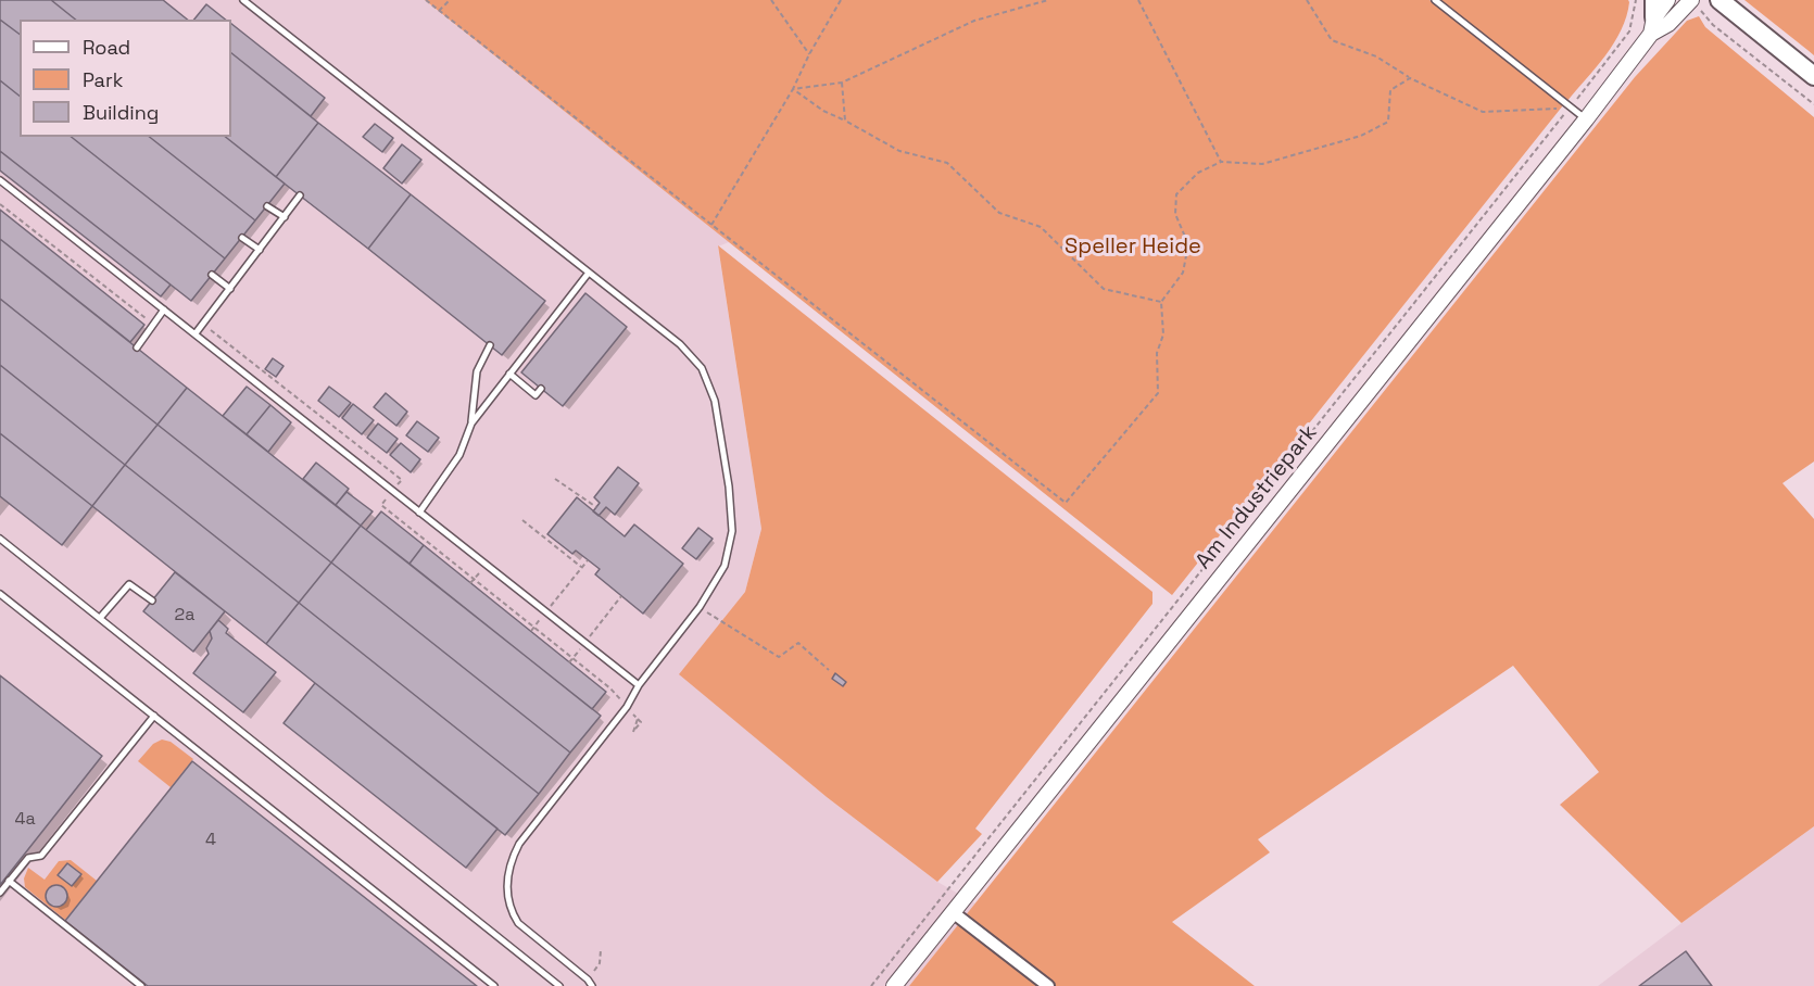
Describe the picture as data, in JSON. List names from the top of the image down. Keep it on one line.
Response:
{"streets":{"street":["Am Industriepark"]},"parks":["Speller Heide"],"house_numbers":["2a","4a","4"],"legend":["Road","Park","Building"]}
